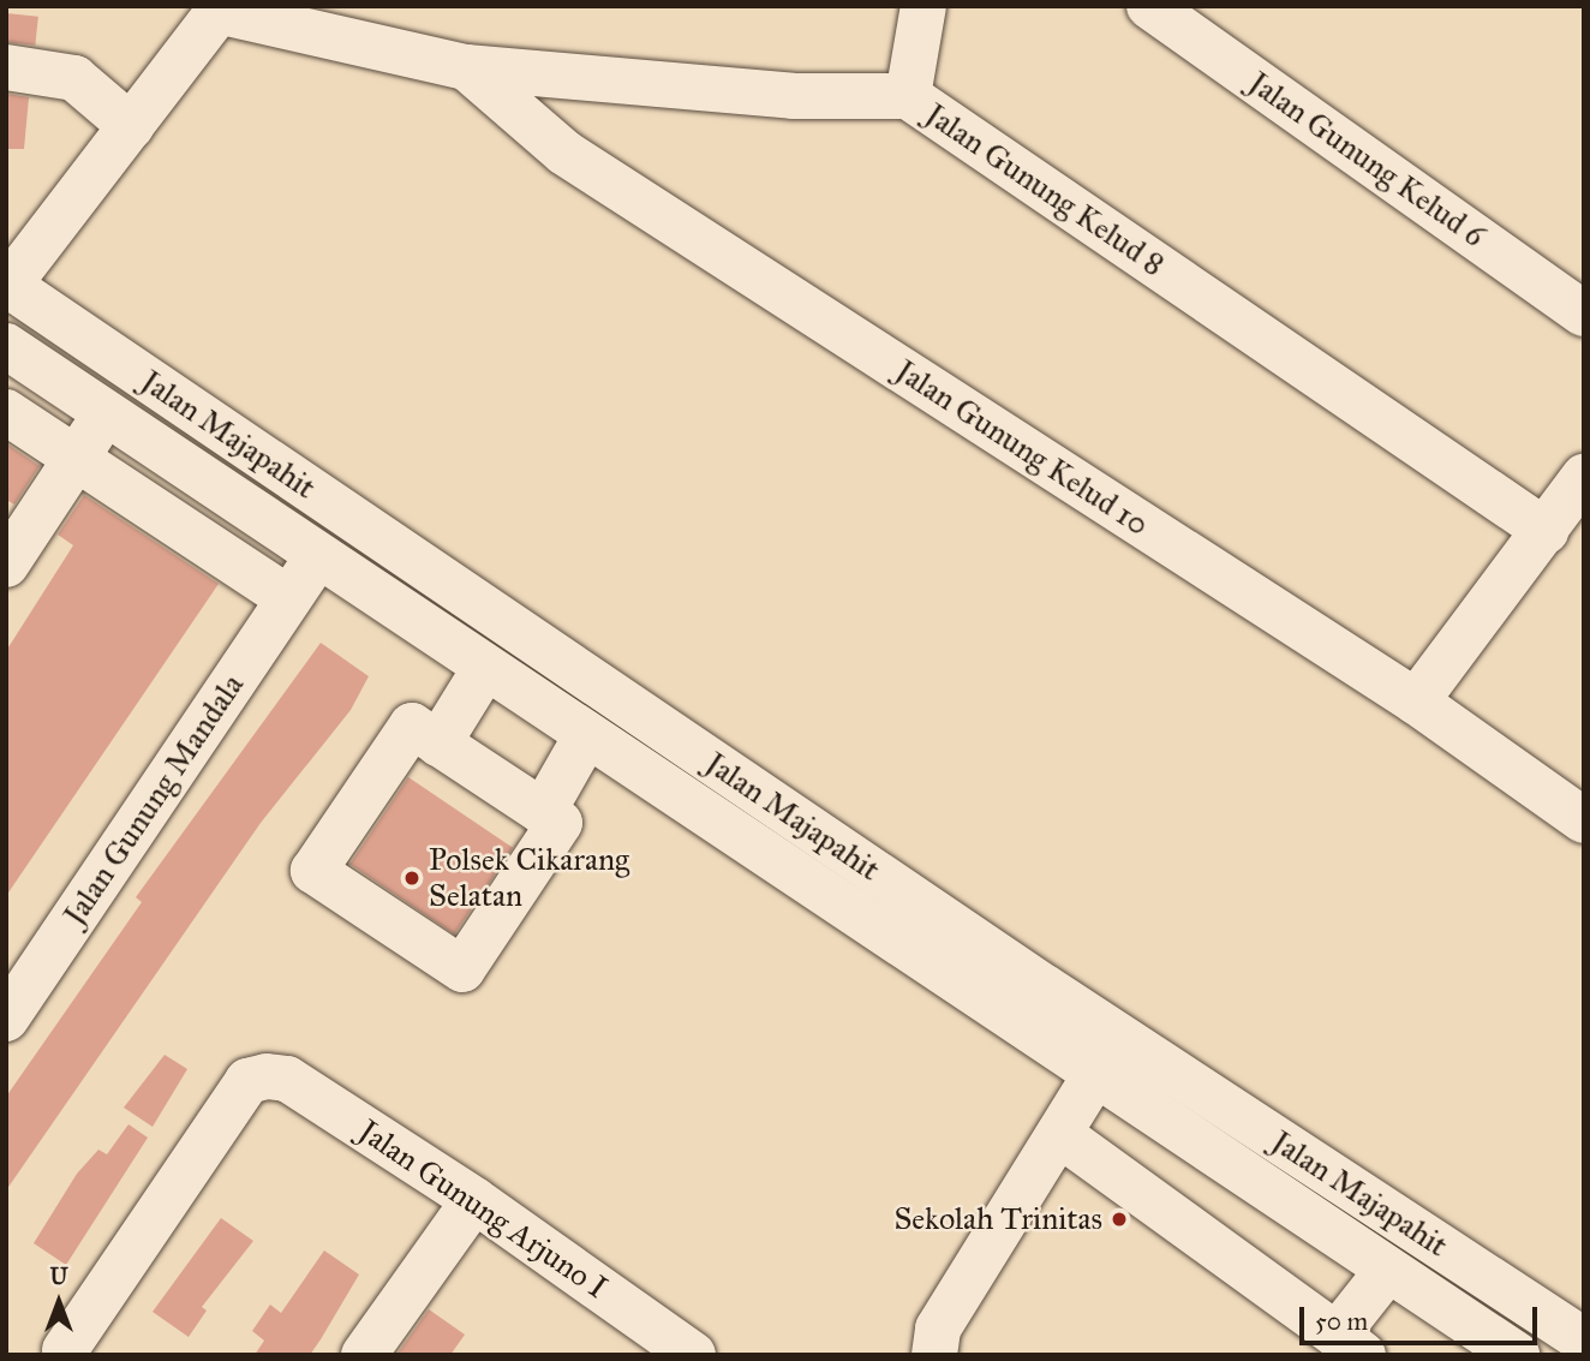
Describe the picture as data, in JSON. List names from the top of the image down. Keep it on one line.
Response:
{"streets":{"street":["Jalan Gunung Kelud 6","Jalan Gunung Kelud 8","Jalan Majapahit","Jalan Gunung Kelud 10","Jalan Gunung Mandala","Jalan Gunung Arjuno I"]},"crossings":[["Jalan Gunung Kelud 8","Jalan Gunung Kelud 10"],["Jalan Majapahit","Jalan Gunung Mandala"]],"places":["Polsek Cikarang Selatan","Sekolah Trinitas"],"scale_bar":"50 m","north":"top"}
